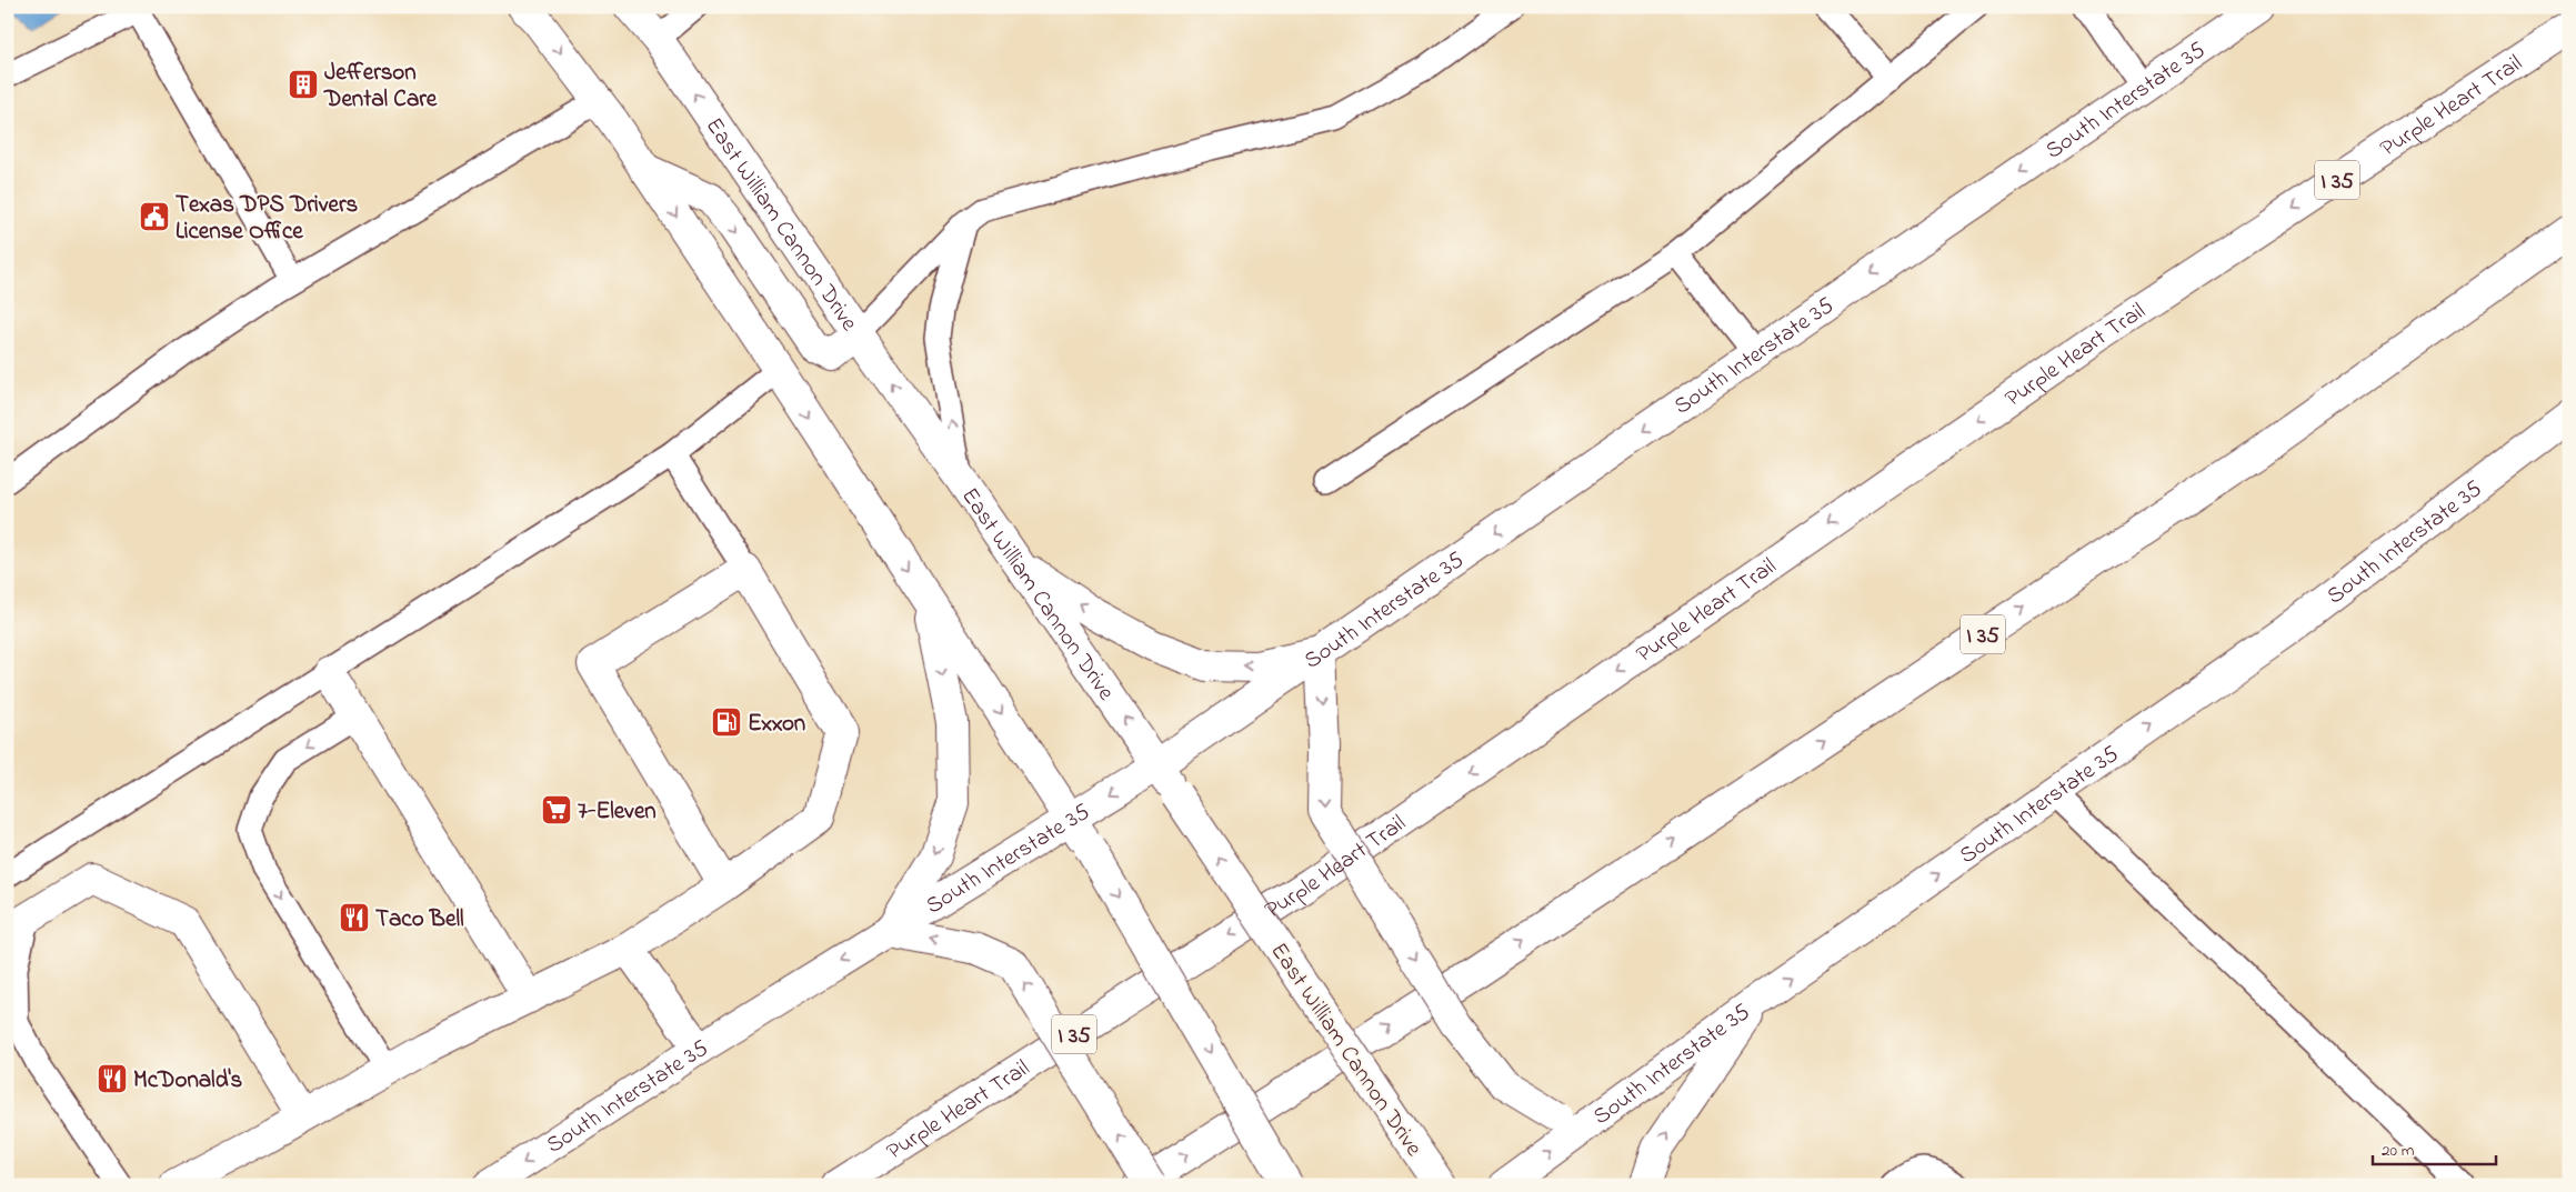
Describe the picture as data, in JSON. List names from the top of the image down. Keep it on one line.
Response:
{"streets":{"main road":["South Interstate 35","Purple Heart Trail","I 35","East William Cannon Drive"]},"crossings":[["South Interstate 35","East William Cannon Drive"]],"places":{"building":["Jefferson Dental Care"],"public building":["Texas DPS Drivers License Office"],"fuel station":["Exxon"],"supermarket":["7-Eleven"],"restaurant":["Taco Bell","McDonald's"]},"scale_bar":"20 m"}
